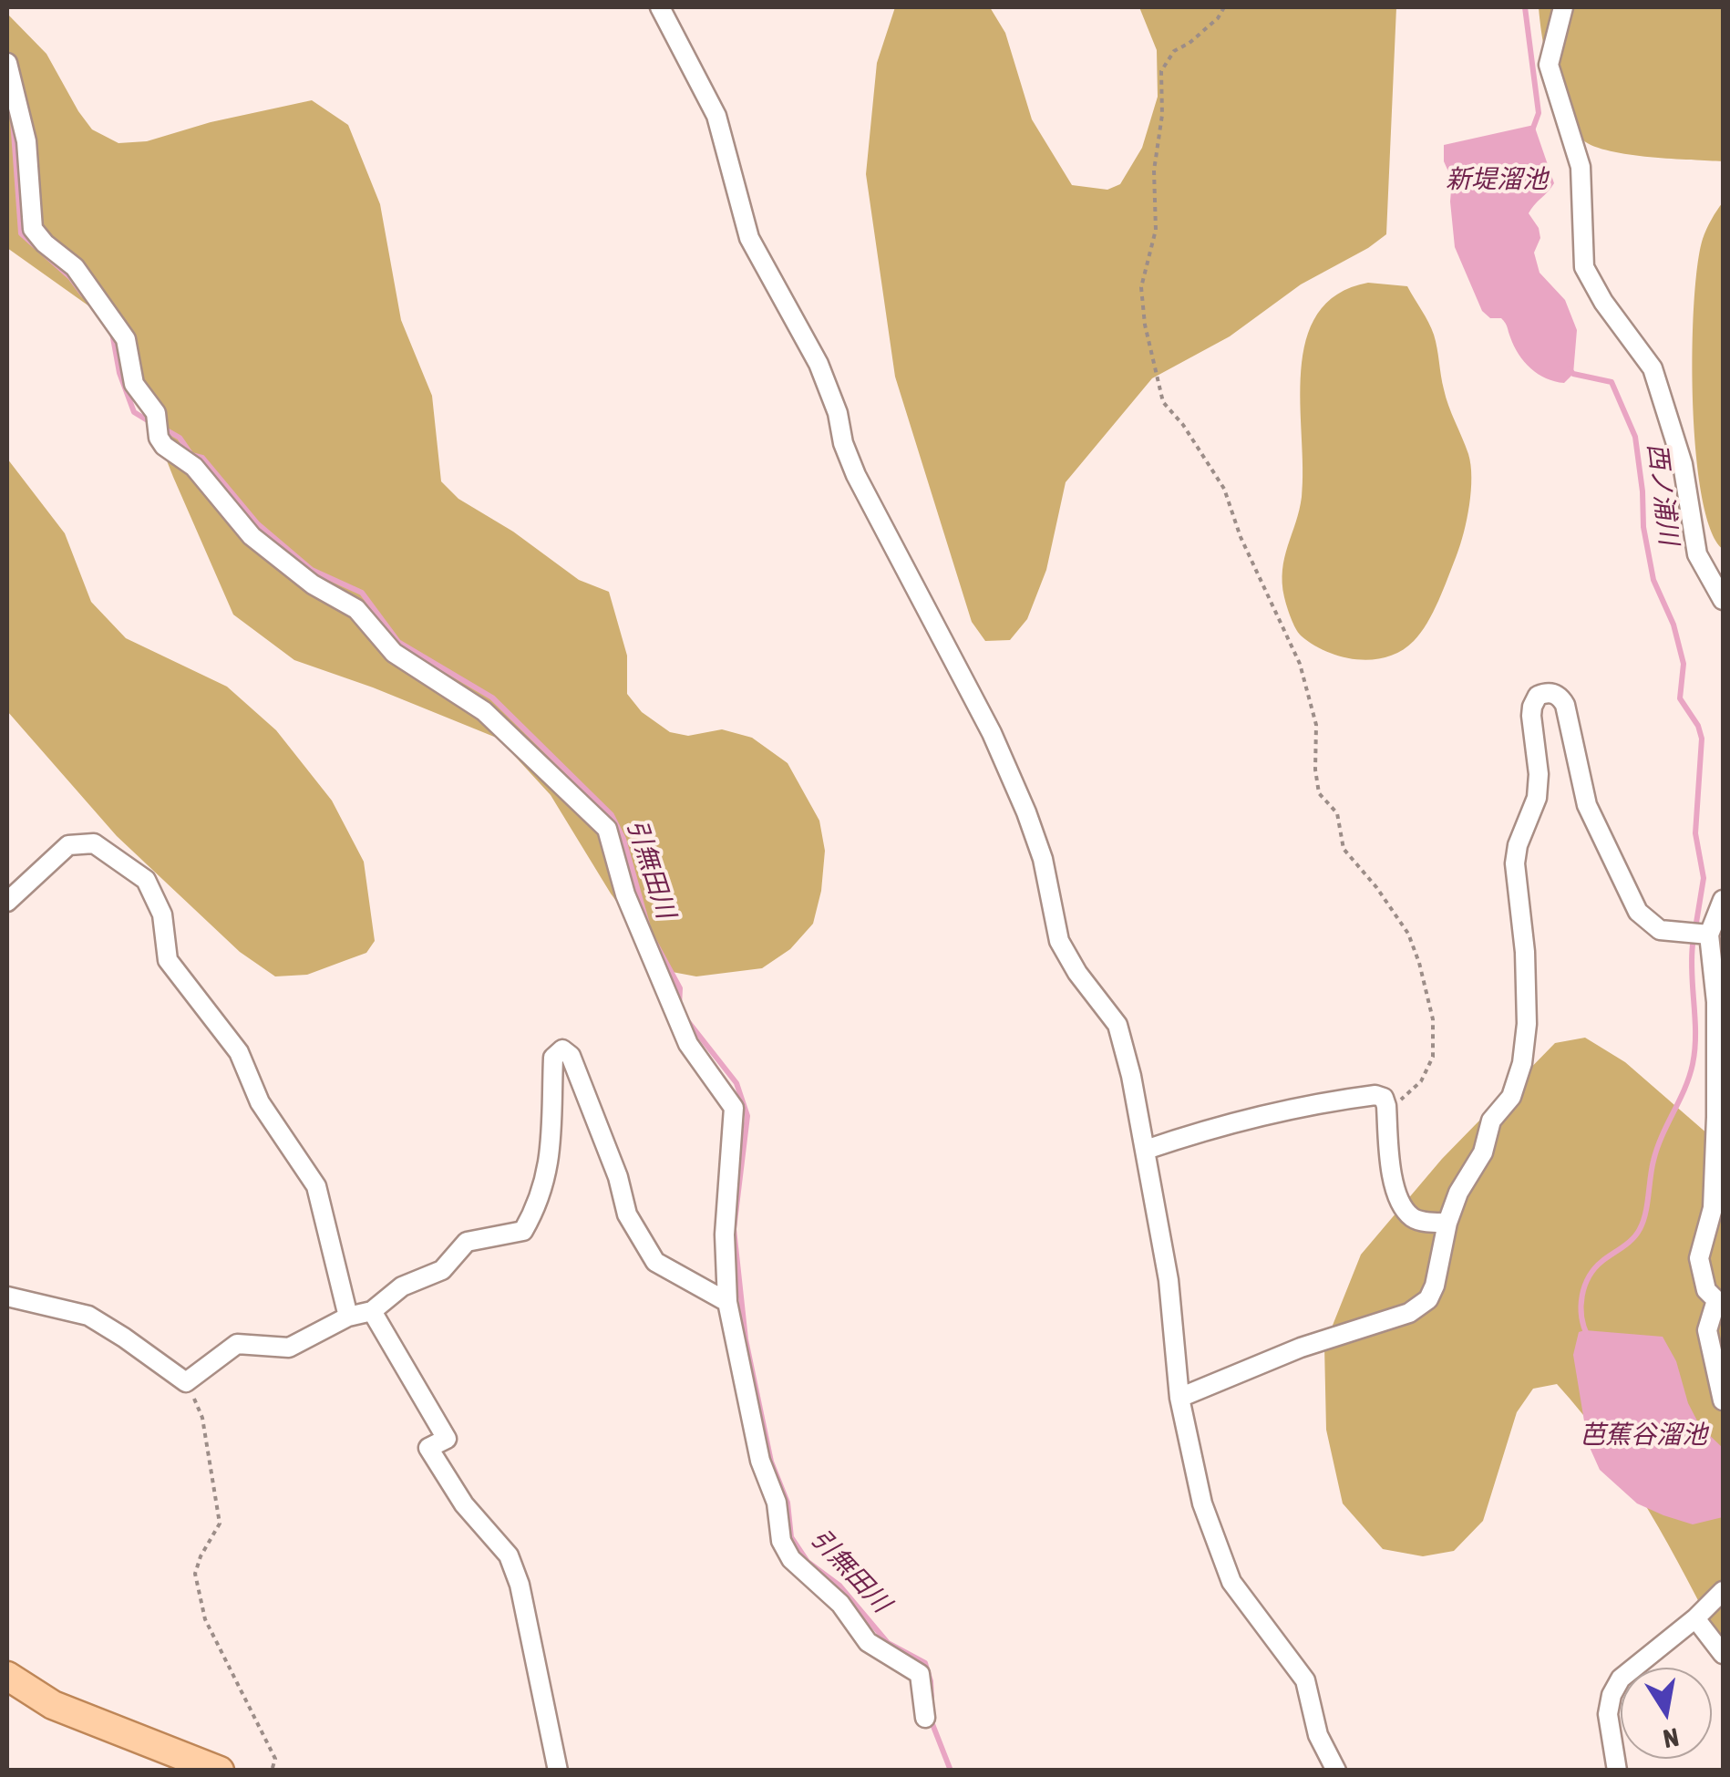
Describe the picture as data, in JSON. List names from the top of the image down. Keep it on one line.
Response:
{"water":["新堤溜池","西ノ浦川","引無田川","芭蕉谷溜池"],"north":"bottom"}
